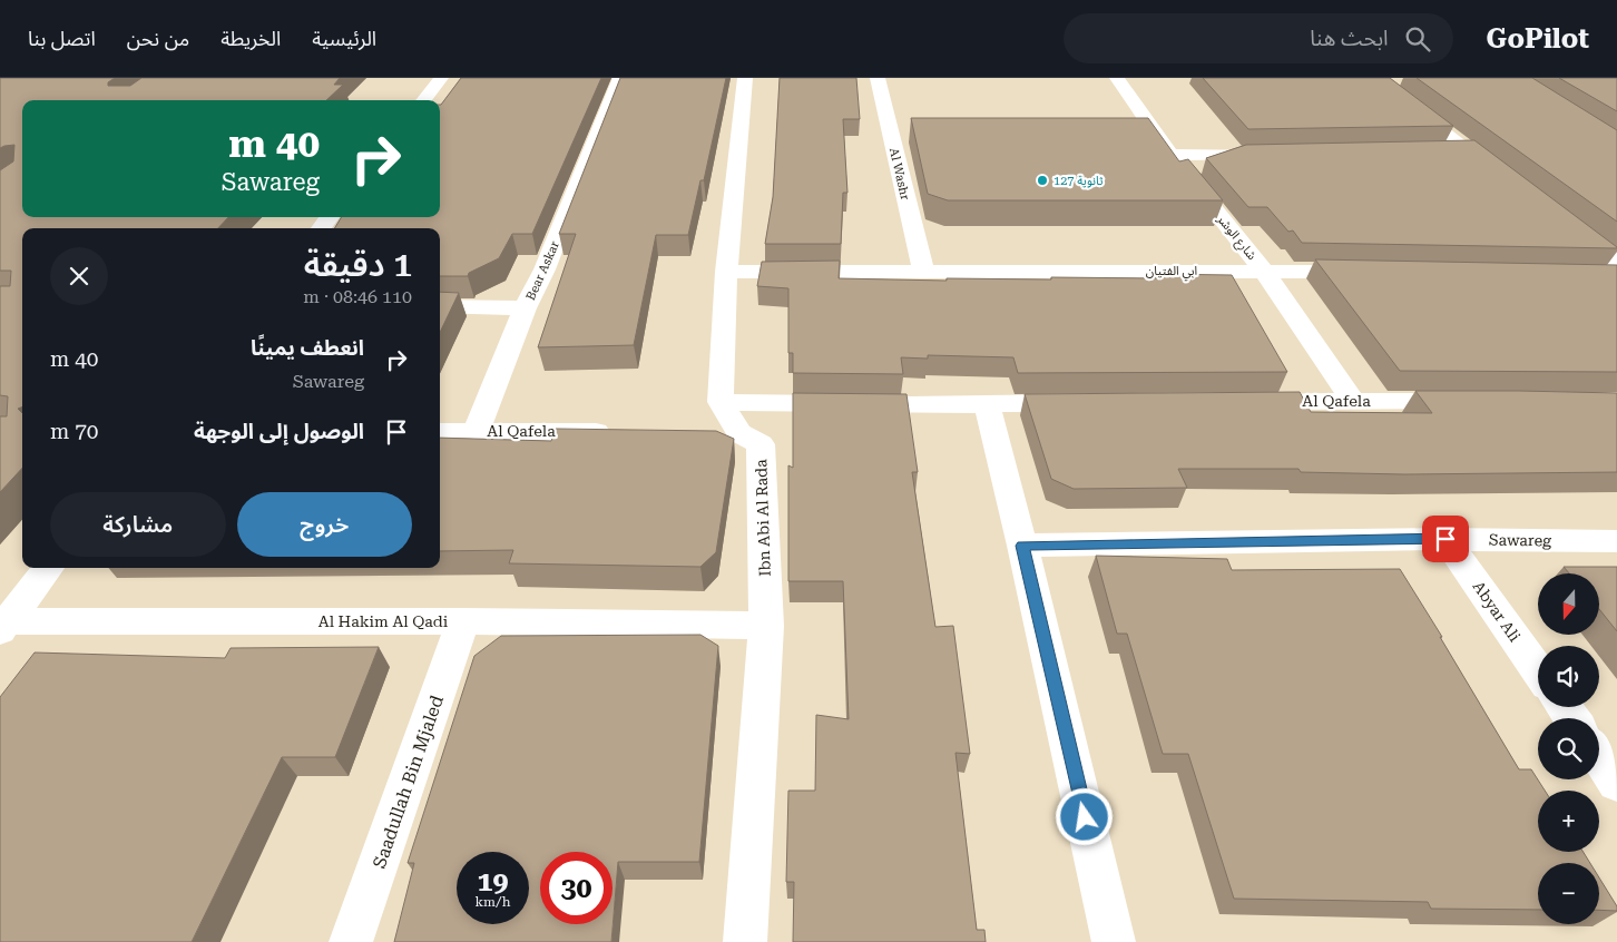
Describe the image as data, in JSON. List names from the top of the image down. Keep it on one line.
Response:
{"streets":{"street":["Al Washr","شارع الوشر","Bear Askar","ابي الفتيان","Al Qafela","Ibn Abi Al Rada","Sawareg","Abyar Ali","Al Hakim Al Qadi","Saadullah Bin Mjaled"]},"crossings":[["Al Washr","ابي الفتيان"],["شارع الوشر","ابي الفتيان"],["شارع الوشر","Al Qafela"],["Bear Askar","Al Qafela"],["Ibn Abi Al Rada","Al Hakim Al Qadi"],["Sawareg","Abyar Ali"],["Al Hakim Al Qadi","Saadullah Bin Mjaled"]],"places":["ثانوية 127"],"north":"bottom","page":{"header":"GoPilot","search":"ابحث هنا","nav":["الرئيسية","الخريطة","من نحن","اتصل بنا"],"turn":["40 m","Sawareg"],"heading":["1 دقيقة","110 m · 08:46"],"list":[{"name":"انعطف يمينًا","note":"Sawareg","value":"40 m"},{"name":"الوصول إلى الوجهة","value":"70 m"}],"buttons":["خروج","مشاركة"],"map_buttons":["+","−"],"speed":"19 km/h","limit":"30"}}
